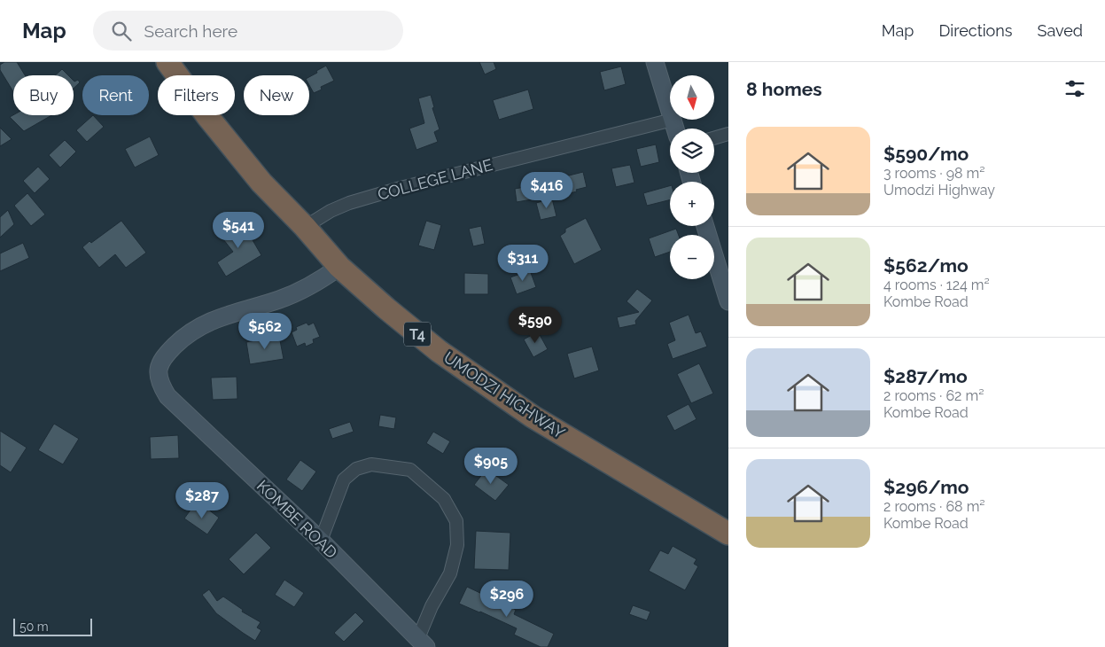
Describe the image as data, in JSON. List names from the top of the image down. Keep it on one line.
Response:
{"streets":{"highway":["T4","UMODZI HIGHWAY"],"street":["COLLEGE LANE","KOMBE ROAD"]},"crossings":[["COLLEGE LANE","UMODZI HIGHWAY"],["UMODZI HIGHWAY","KOMBE ROAD"]],"scale_bar":"50 m","north":"bottom","page":{"header":"Map","search":"Search here","nav":["Map","Directions","Saved"],"heading":"8 homes","map_buttons":["+","−"],"chip":["Buy","Rent","Filters","New"],"list":[{"name":"$590/mo","note":"3 rooms · 98 m² · Umodzi Highway"},{"name":"$562/mo","note":"4 rooms · 124 m² · Kombe Road"},{"name":"$287/mo","note":"2 rooms · 62 m² · Kombe Road"},{"name":"$296/mo","note":"2 rooms · 68 m² · Kombe Road"}],"price":["$416","$541","$311","$590","$562","$905","$287","$296"],"scale":"50 m"}}
